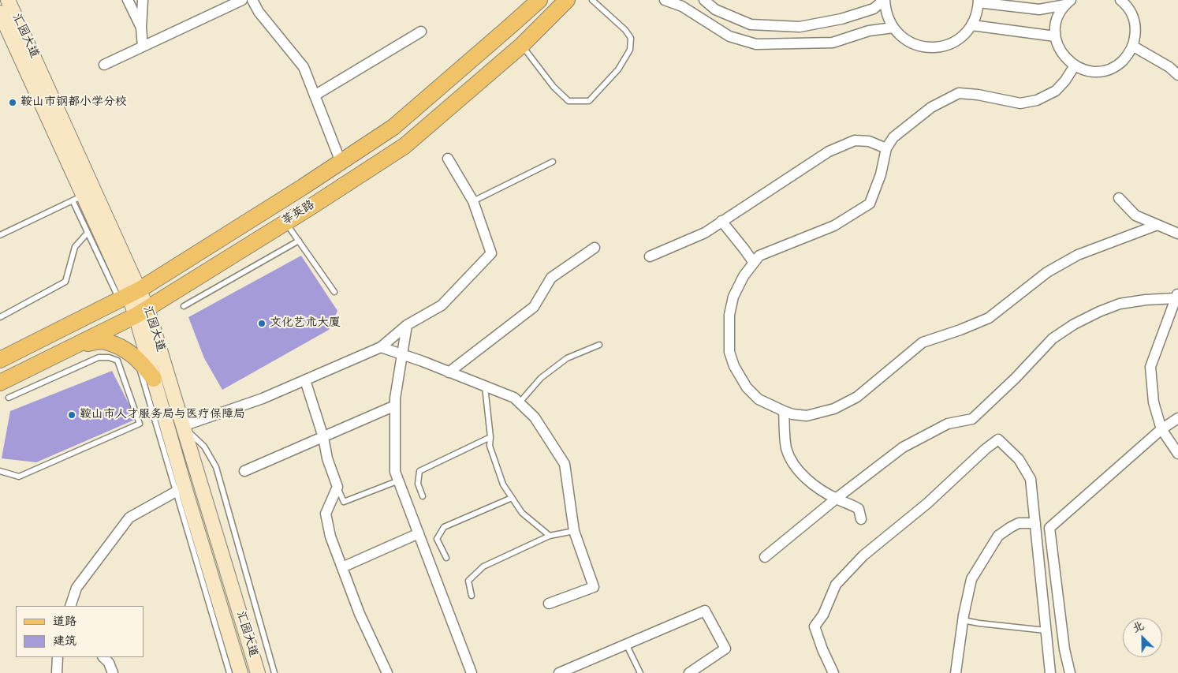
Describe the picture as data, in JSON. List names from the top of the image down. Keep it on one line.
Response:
{"streets":{"main road":["汇园大道","莘英路"]},"crossings":[["汇园大道","莘英路"]],"places":["鞍山市钢都小学分校","文化艺术大厦","鞍山市人才服务局与医疗保障局"],"legend":["道路","建筑"],"north":"top left"}
